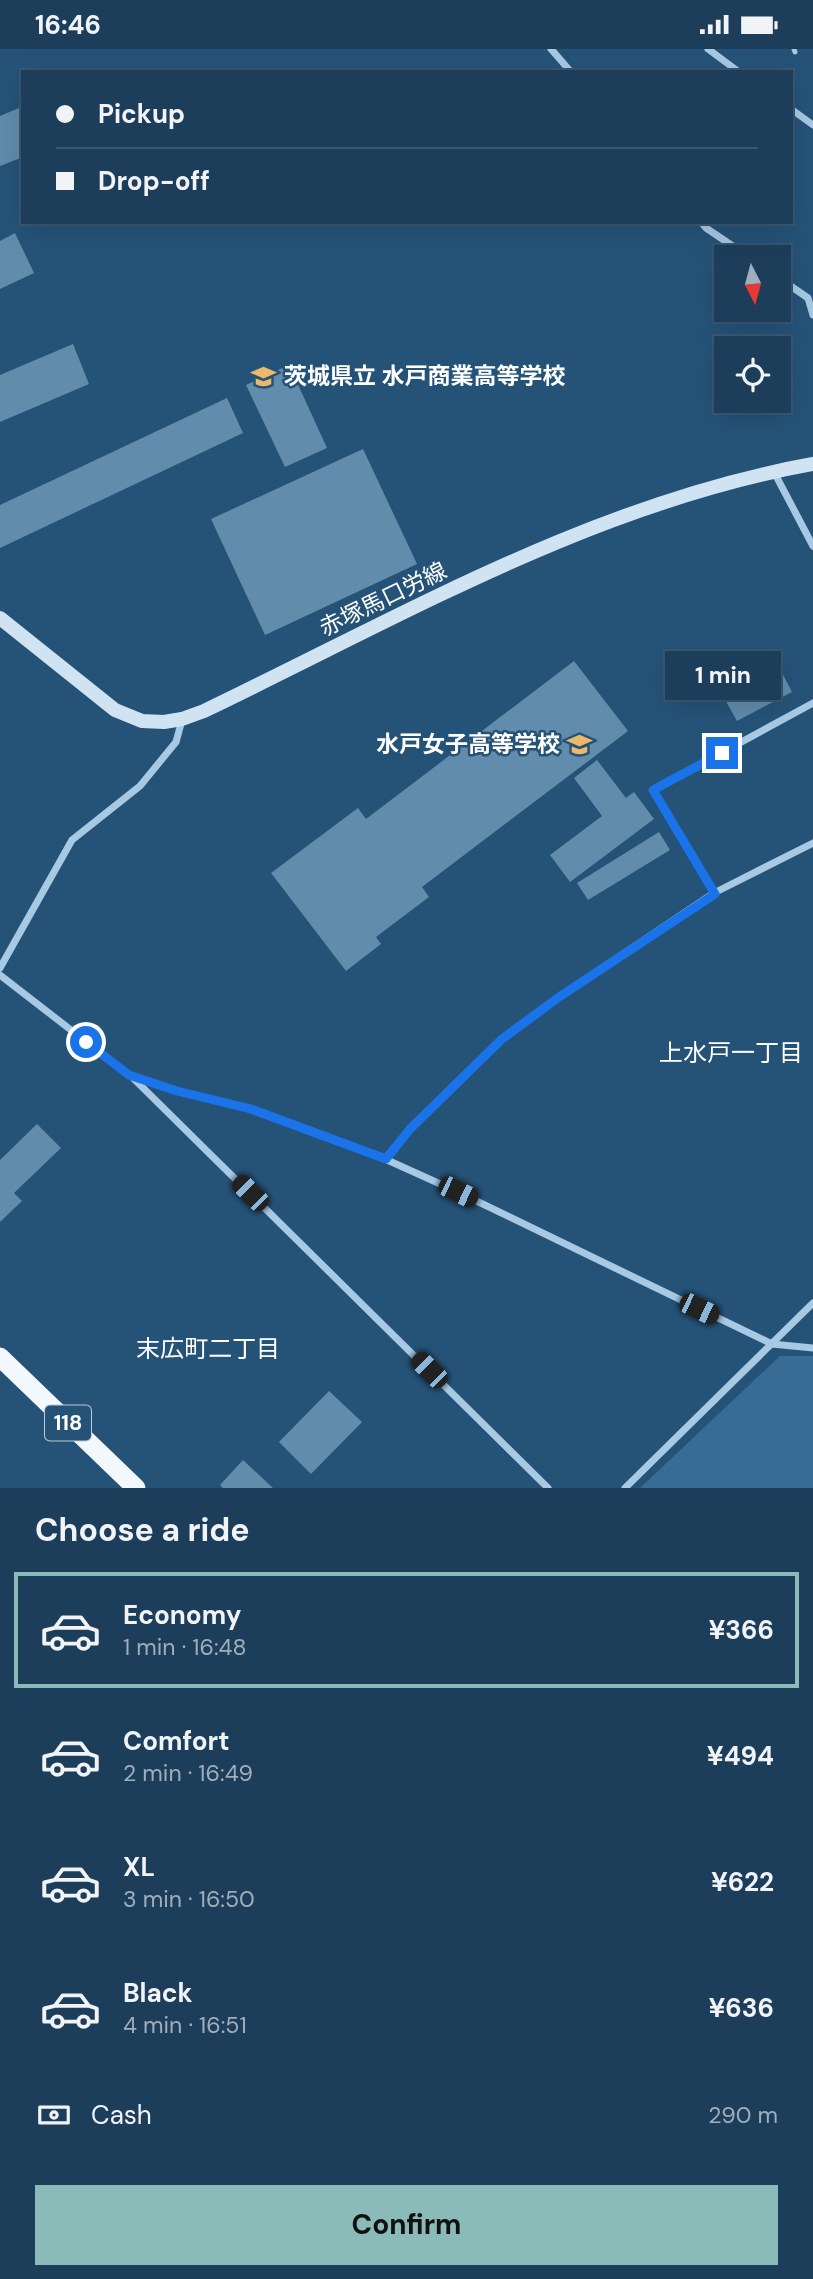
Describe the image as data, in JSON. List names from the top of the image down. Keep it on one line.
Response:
{"streets":{"highway":["118"],"main road":["赤塚馬口労線"]},"districts":["上水戸一丁目","末広町二丁目"],"places":{"school or university":["茨城県立 水戸商業高等学校","水戸女子高等学校"]},"north":"bottom","page":{"status":"16:46","banner":["Pickup","Drop-off"],"bubble":"1 min","heading":"Choose a ride","list":[{"name":"Economy","note":"1 min · 16:48","value":"¥366"},{"name":"Comfort","note":"2 min · 16:49","value":"¥494"},{"name":"XL","note":"3 min · 16:50","value":"¥622"},{"name":"Black","note":"4 min · 16:51","value":"¥636"}],"pay":["Cash","290 m"],"buttons":"Confirm"}}
